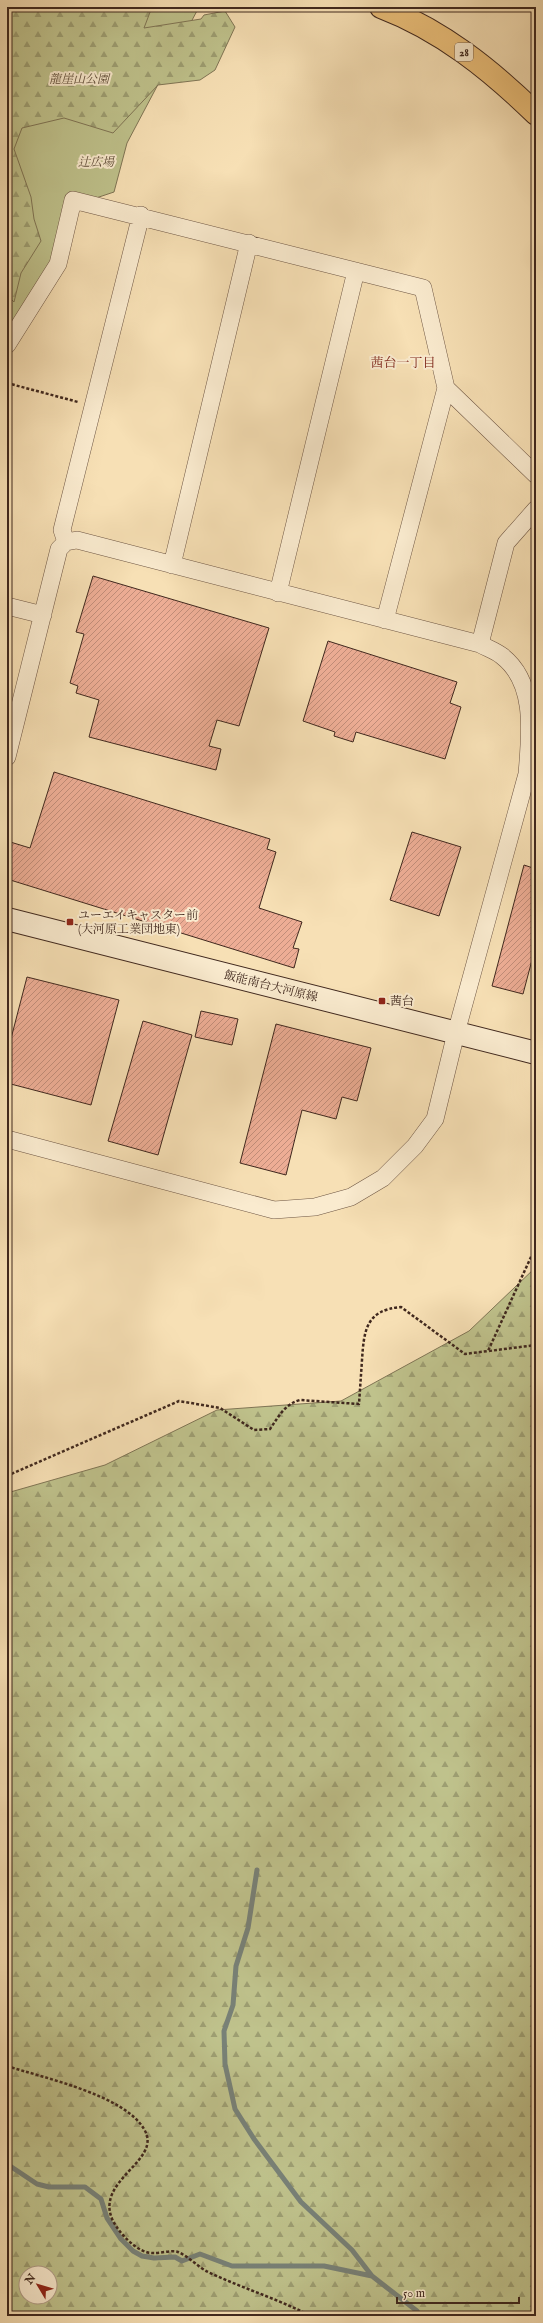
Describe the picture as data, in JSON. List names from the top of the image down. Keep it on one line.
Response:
{"streets":{"main road":["28"],"street":["飯能南台大河原線"]},"districts":["茜台一丁目"],"parks":["龍崖山公園","辻広場"],"places":{"transit":["ユーエイキャスター前 (大河原工業団地東)","茜台"]},"scale_bar":"50 m","north":"top left"}
